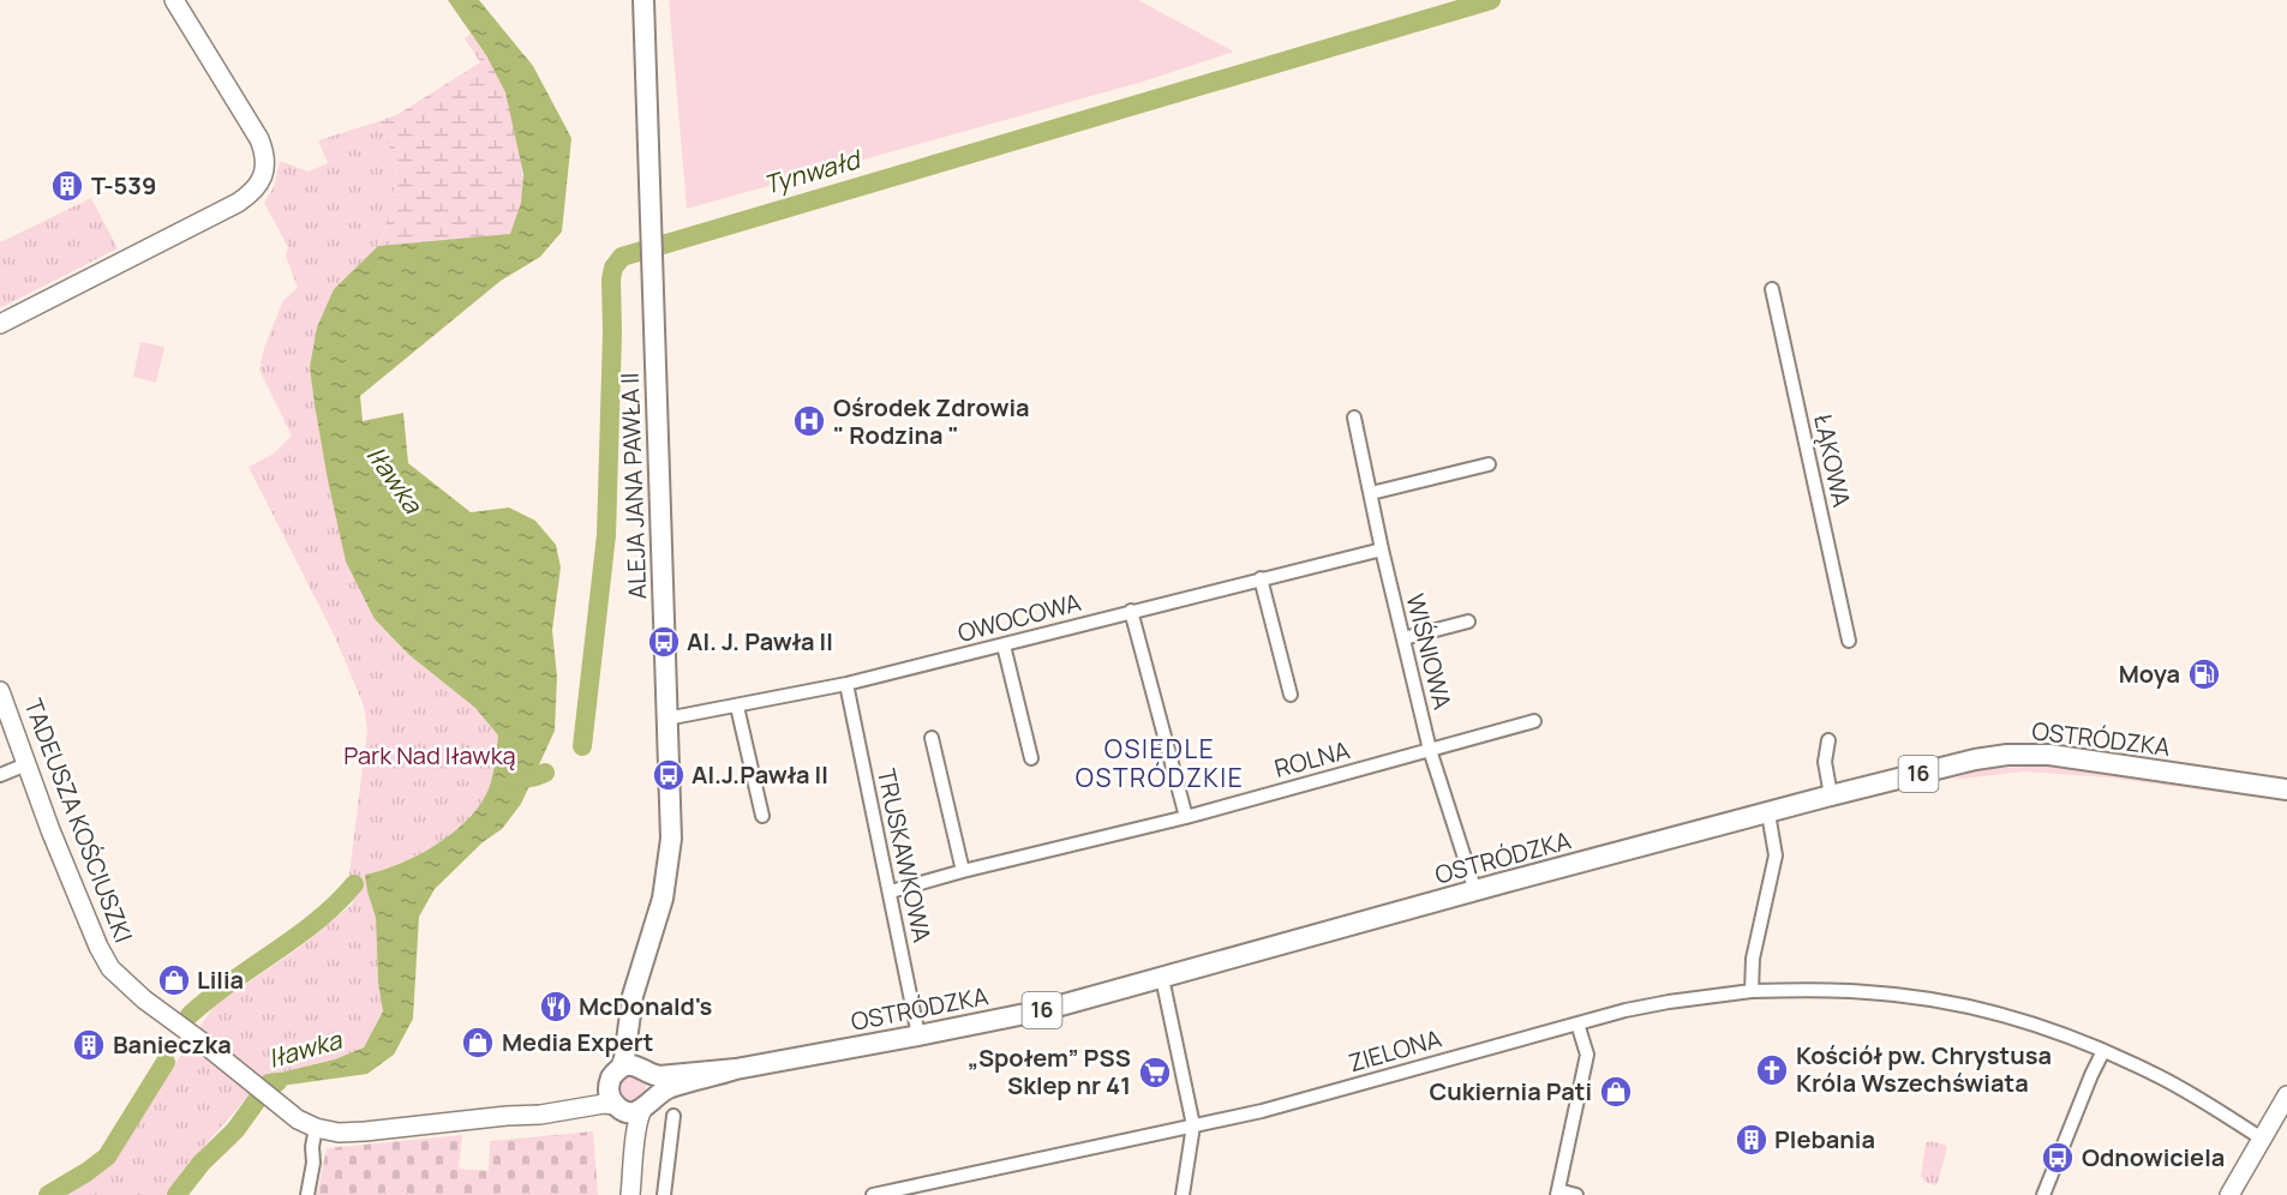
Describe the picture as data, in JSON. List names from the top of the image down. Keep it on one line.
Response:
{"streets":{"main road":["ALEJA JANA PAWŁA II","OSTRÓDZKA","16","TADEUSZA KOŚCIUSZKI"],"street":["ŁĄKOWA","OWOCOWA","WIŚNIOWA","ROLNA","TRUSKAWKOWA","ZIELONA"]},"crossings":[["ALEJA JANA PAWŁA II","OWOCOWA"],["ALEJA JANA PAWŁA II","OSTRÓDZKA"],["OWOCOWA","WIŚNIOWA"],["OWOCOWA","TRUSKAWKOWA"],["WIŚNIOWA","OSTRÓDZKA"],["WIŚNIOWA","ROLNA"],["OSTRÓDZKA","TADEUSZA KOŚCIUSZKI"],["OSTRÓDZKA","TRUSKAWKOWA"],["ROLNA","TRUSKAWKOWA"]],"districts":["OSIEDLE OSTRÓDZKIE"],"water":["Tynwałd","Iławka"],"parks":["Park Nad Iławką"],"places":{"building":["T-539","Banieczka","Plebania"],"hospital":["Ośrodek Zdrowia \" Rodzina \""],"bus stop":["Al. J. Pawła II","Al.J.Pawła II","Odnowiciela"],"fuel station":["Moya"],"shop":["Lilia","Media Expert","Cukiernia Pati"],"restaurant":["McDonald's"],"church":["Kościół pw. Chrystusa Króla Wszechświata"],"supermarket":["„Społem” PSS Sklep nr 41"]}}
